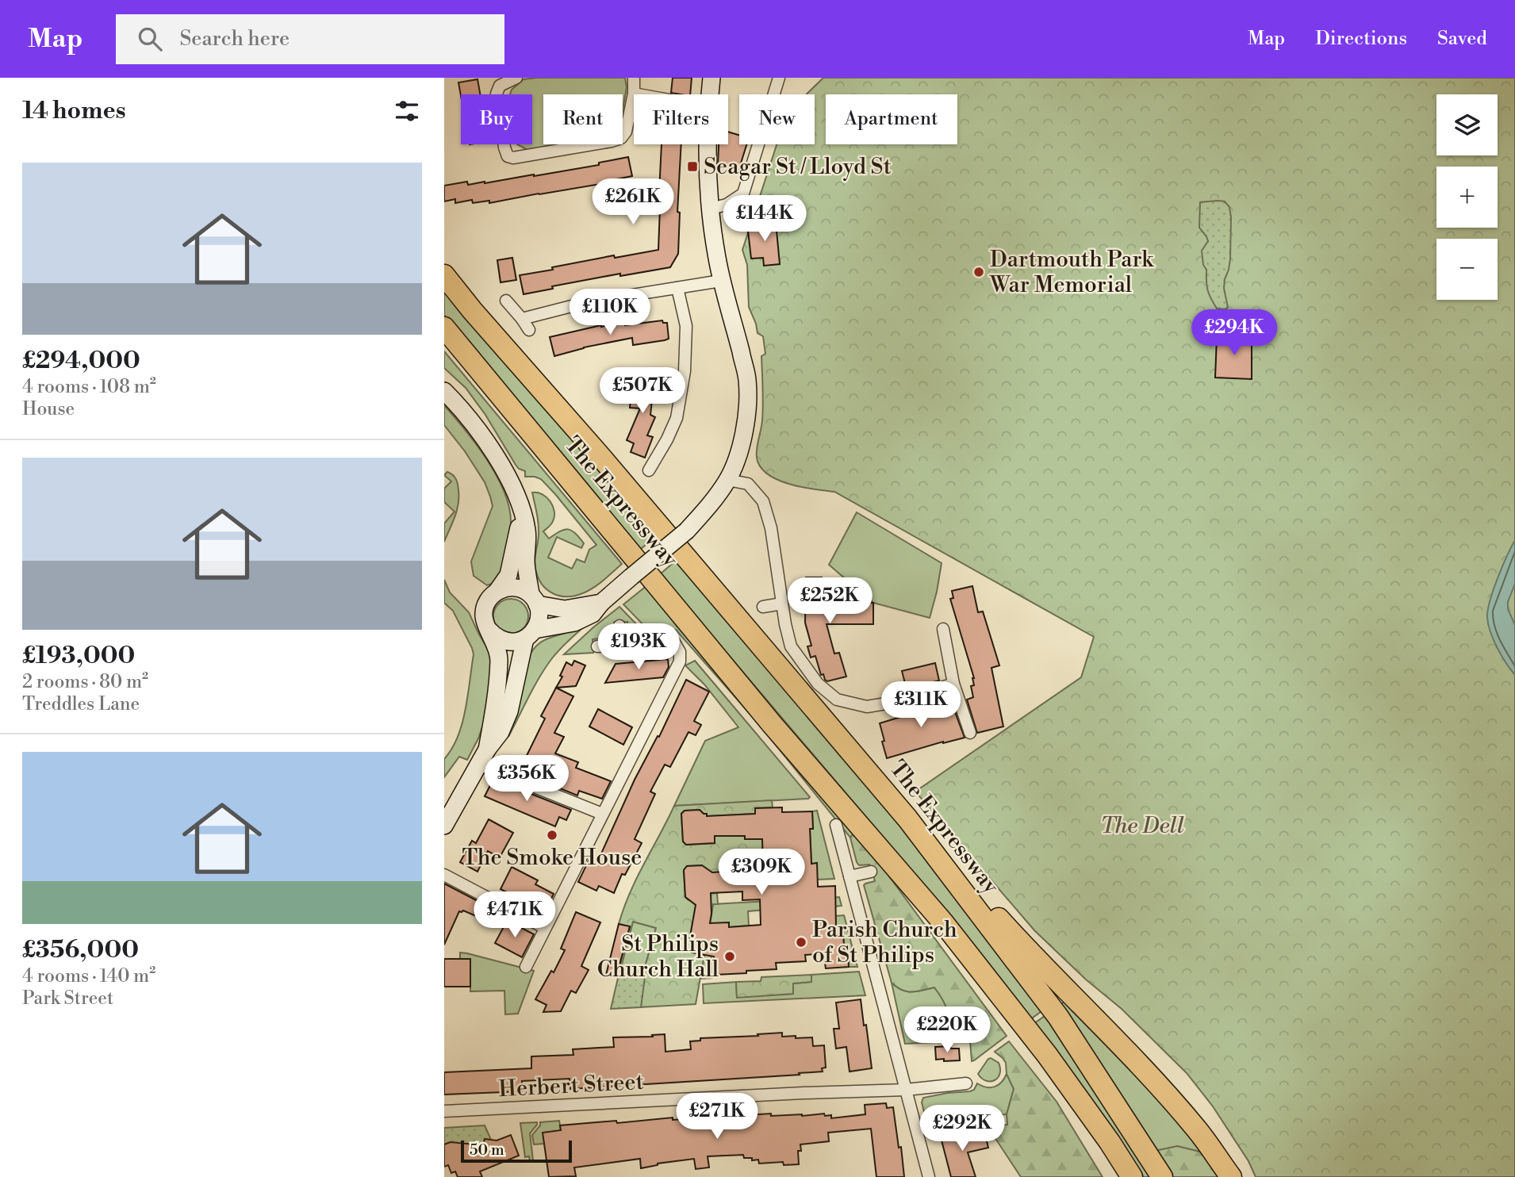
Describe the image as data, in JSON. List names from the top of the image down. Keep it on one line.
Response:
{"streets":{"highway":["The Expressway"],"street":["Herbert Street"]},"parks":["The Dell"],"places":{"transit":["Seagar St / Lloyd St"],"other":["Dartmouth Park War Memorial","The Smoke House","Parish Church of St Philips","St Philips Church Hall"]},"scale_bar":"50 m","page":{"header":"Map","search":"Search here","nav":["Map","Directions","Saved"],"heading":"14 homes","map_buttons":["+","−"],"chip":["Buy","Rent","Filters","New","Apartment"],"list":[{"name":"£294,000","note":"4 rooms · 108 m² · House"},{"name":"£193,000","note":"2 rooms · 80 m² · Treddles Lane"},{"name":"£356,000","note":"4 rooms · 140 m² · Park Street"}],"price":["£261K","£144K","£110K","£294K","£507K","£252K","£193K","£311K","£356K","£309K","£471K","£220K","£271K","£292K"],"scale":"50 m"}}
